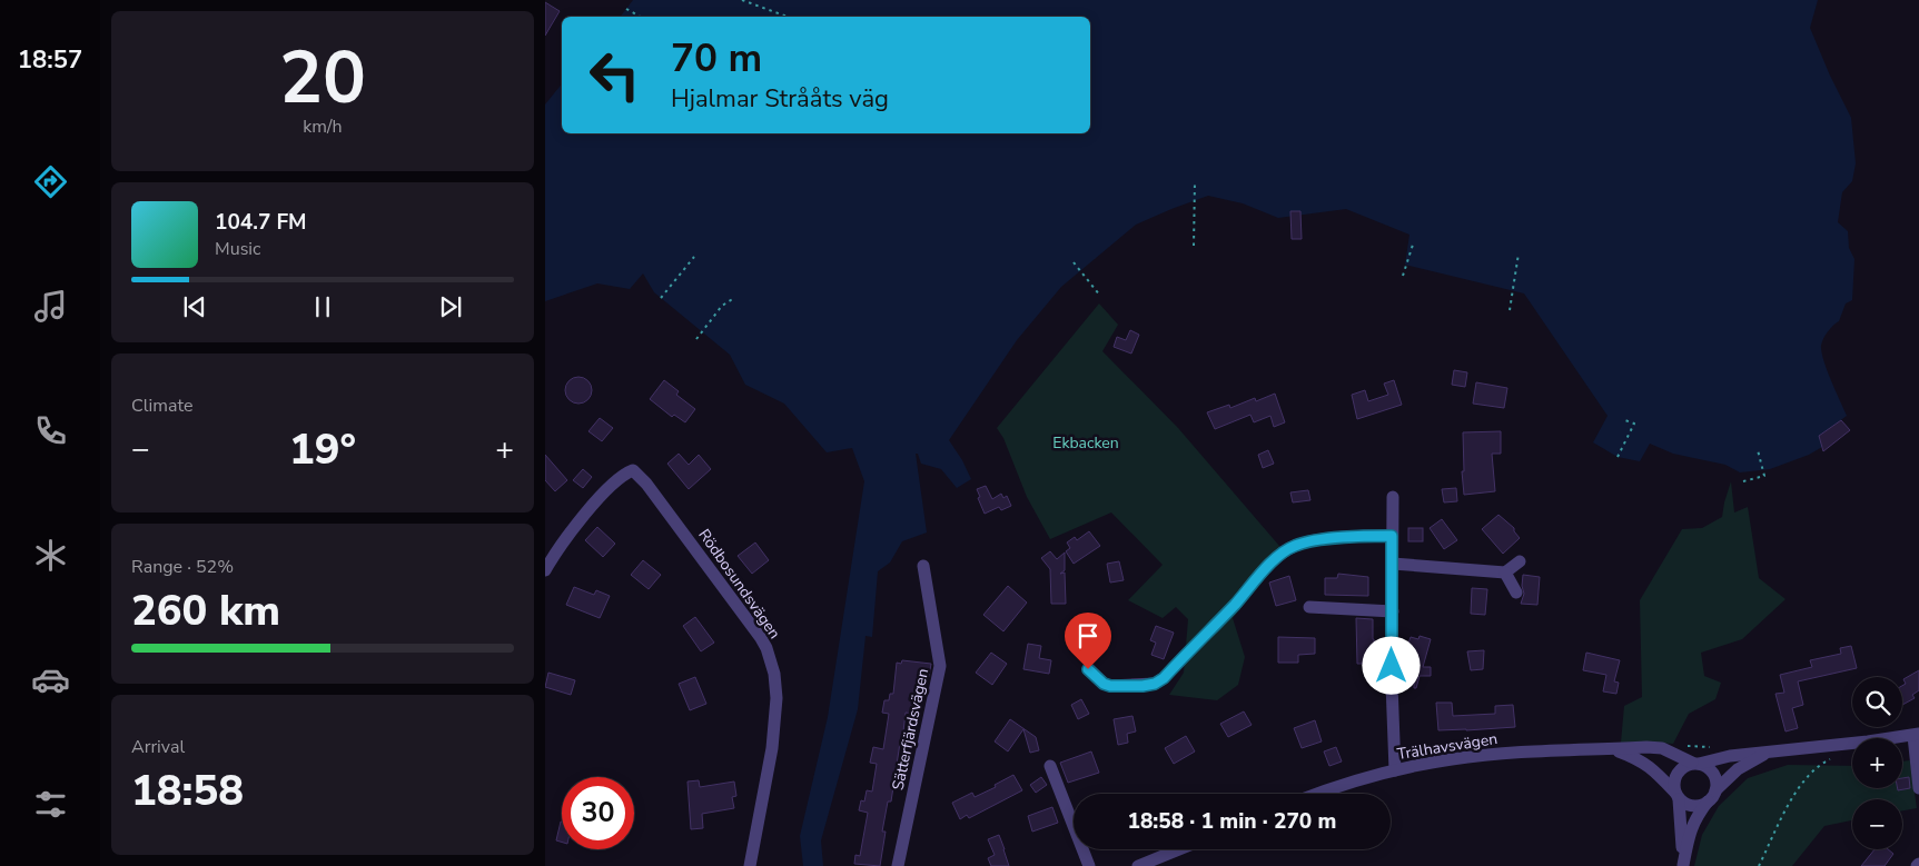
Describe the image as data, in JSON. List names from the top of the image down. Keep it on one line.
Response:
{"streets":{"street":["Rödbosundsvägen","Sätterfjärdsvägen","Trälhavsvägen"]},"parks":["Ekbacken"],"page":{"tabs":"18:57","tile":[["20","km/h"],"Climate",["Range · 52%","260 km"],["Arrival","18:58"]],"turn":["70 m","Hjalmar Strååts väg"],"song":["104.7 FM","Music"],"heat":["−","19°","+"],"map_buttons":["+","−"],"limit":"30","trip":"18:58 · 1 min · 270 m"}}
